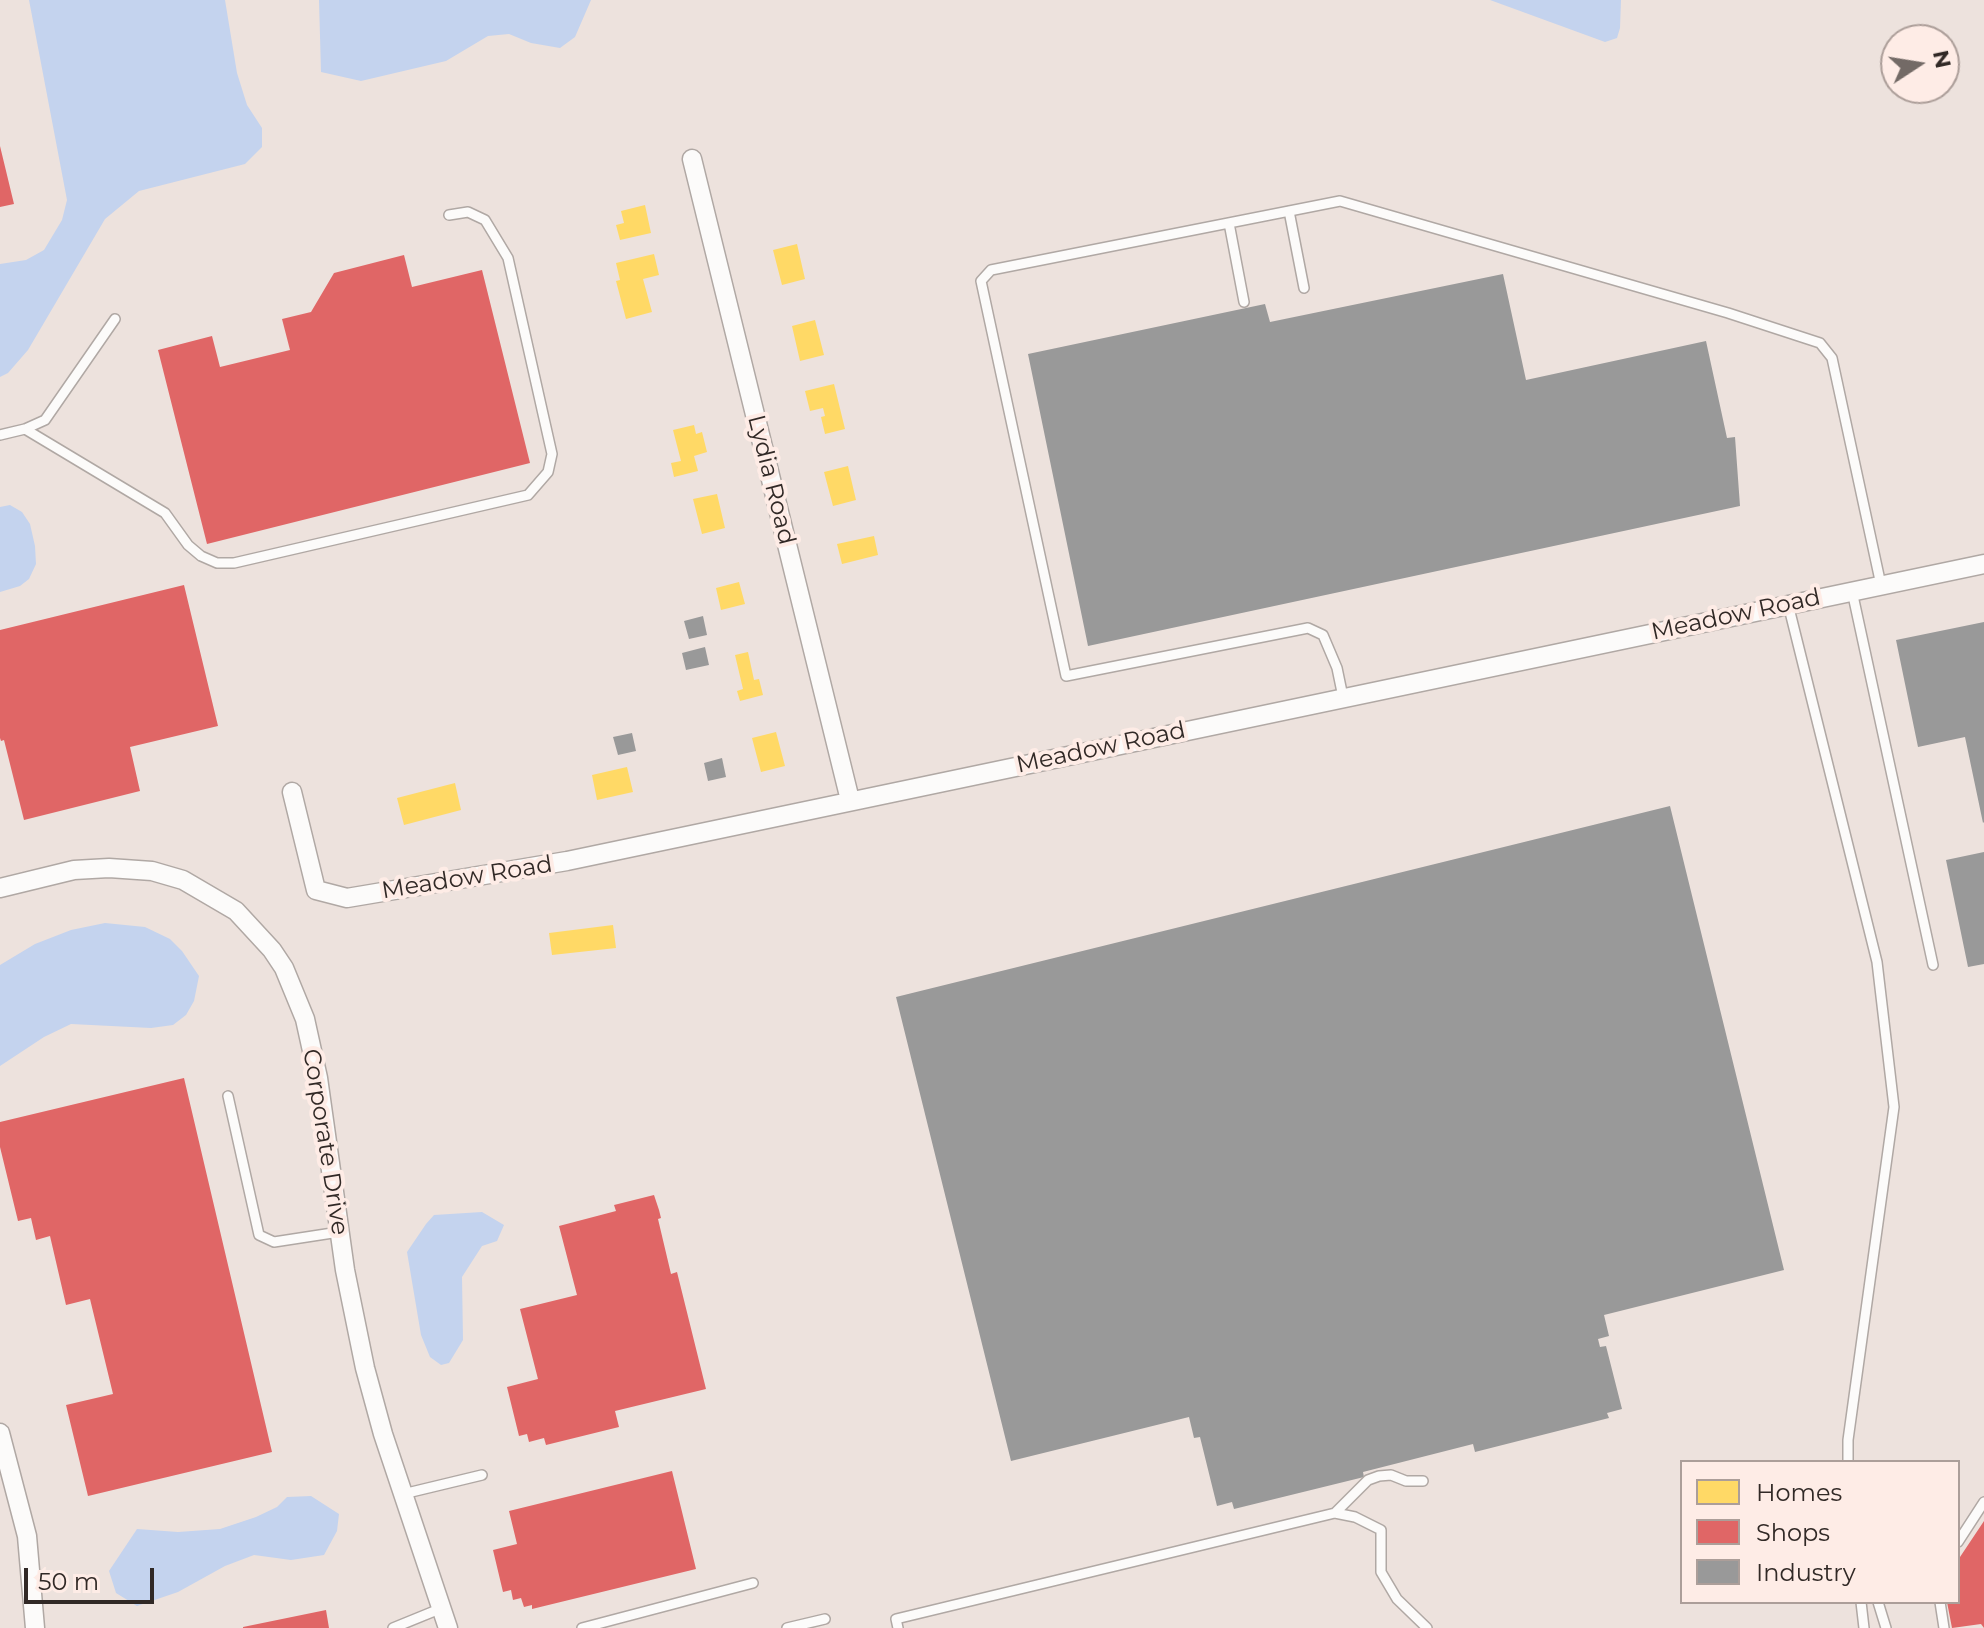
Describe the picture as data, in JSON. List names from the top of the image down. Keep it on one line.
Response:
{"streets":{"street":["Lydia Road","Meadow Road","Corporate Drive"]},"crossings":[["Lydia Road","Meadow Road"]],"legend":["Homes","Shops","Industry"],"scale_bar":"50 m","north":"right"}
